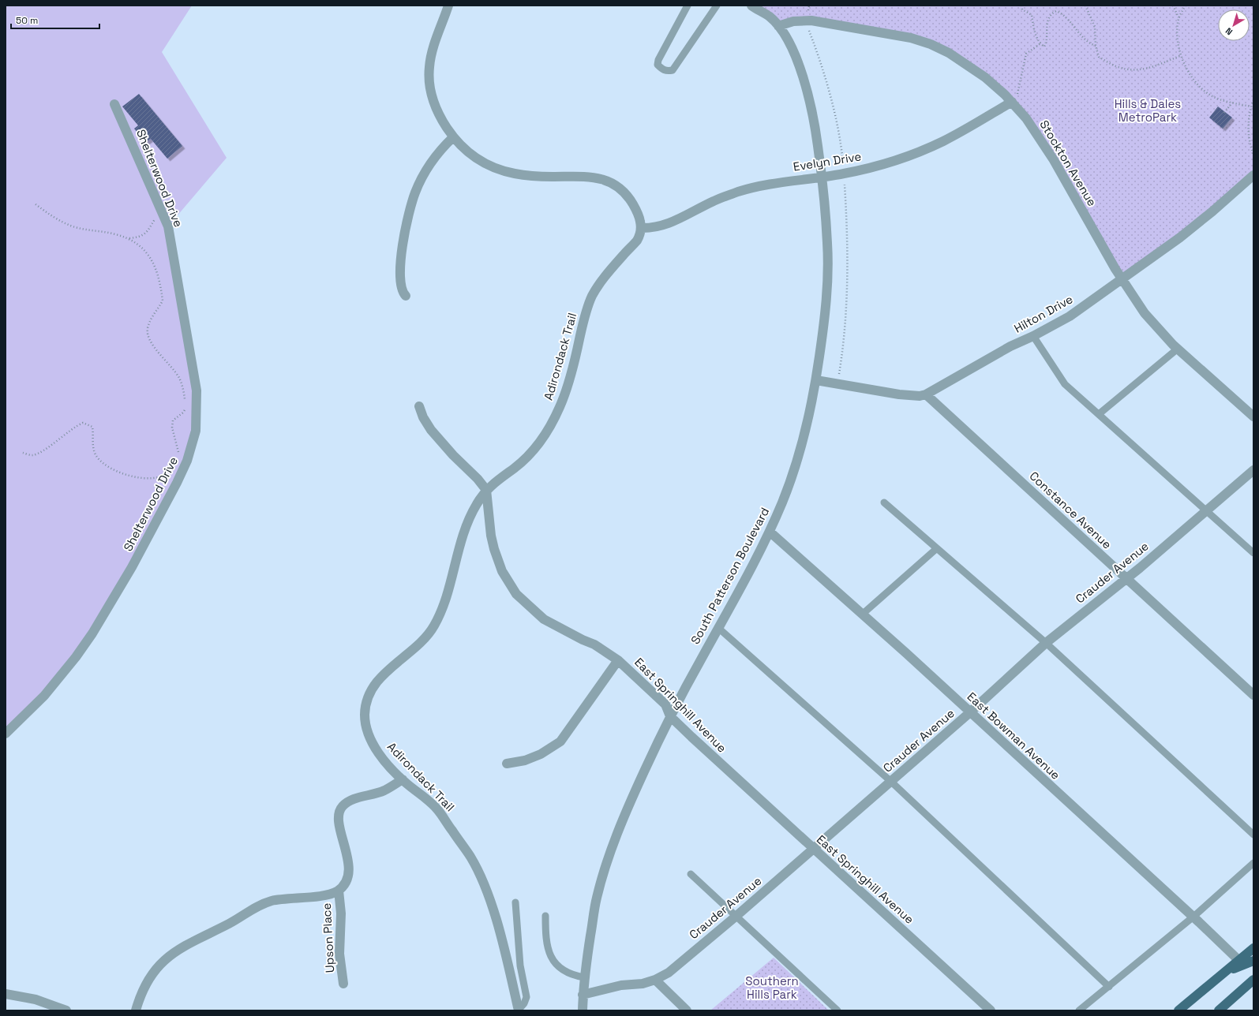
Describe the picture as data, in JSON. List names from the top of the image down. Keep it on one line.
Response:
{"streets":{"street":["Evelyn Drive","Stockton Avenue","Shelterwood Drive","Hilton Drive","Adirondack Trail","Constance Avenue","Crauder Avenue","South Patterson Boulevard","East Springhill Avenue","East Bowman Avenue","Upson Place"]},"crossings":[["Evelyn Drive","Stockton Avenue"],["Evelyn Drive","Adirondack Trail"],["Evelyn Drive","South Patterson Boulevard"],["Stockton Avenue","Hilton Drive"],["Stockton Avenue","South Patterson Boulevard"],["Hilton Drive","Constance Avenue"],["Hilton Drive","South Patterson Boulevard"],["Adirondack Trail","East Springhill Avenue"],["Constance Avenue","Crauder Avenue"],["Crauder Avenue","South Patterson Boulevard"],["Crauder Avenue","East Springhill Avenue"],["Crauder Avenue","East Bowman Avenue"],["South Patterson Boulevard","East Springhill Avenue"],["South Patterson Boulevard","East Bowman Avenue"]],"parks":["Hills & Dales MetroPark","Southern Hills Park"],"scale_bar":"50 m","north":"bottom left"}
